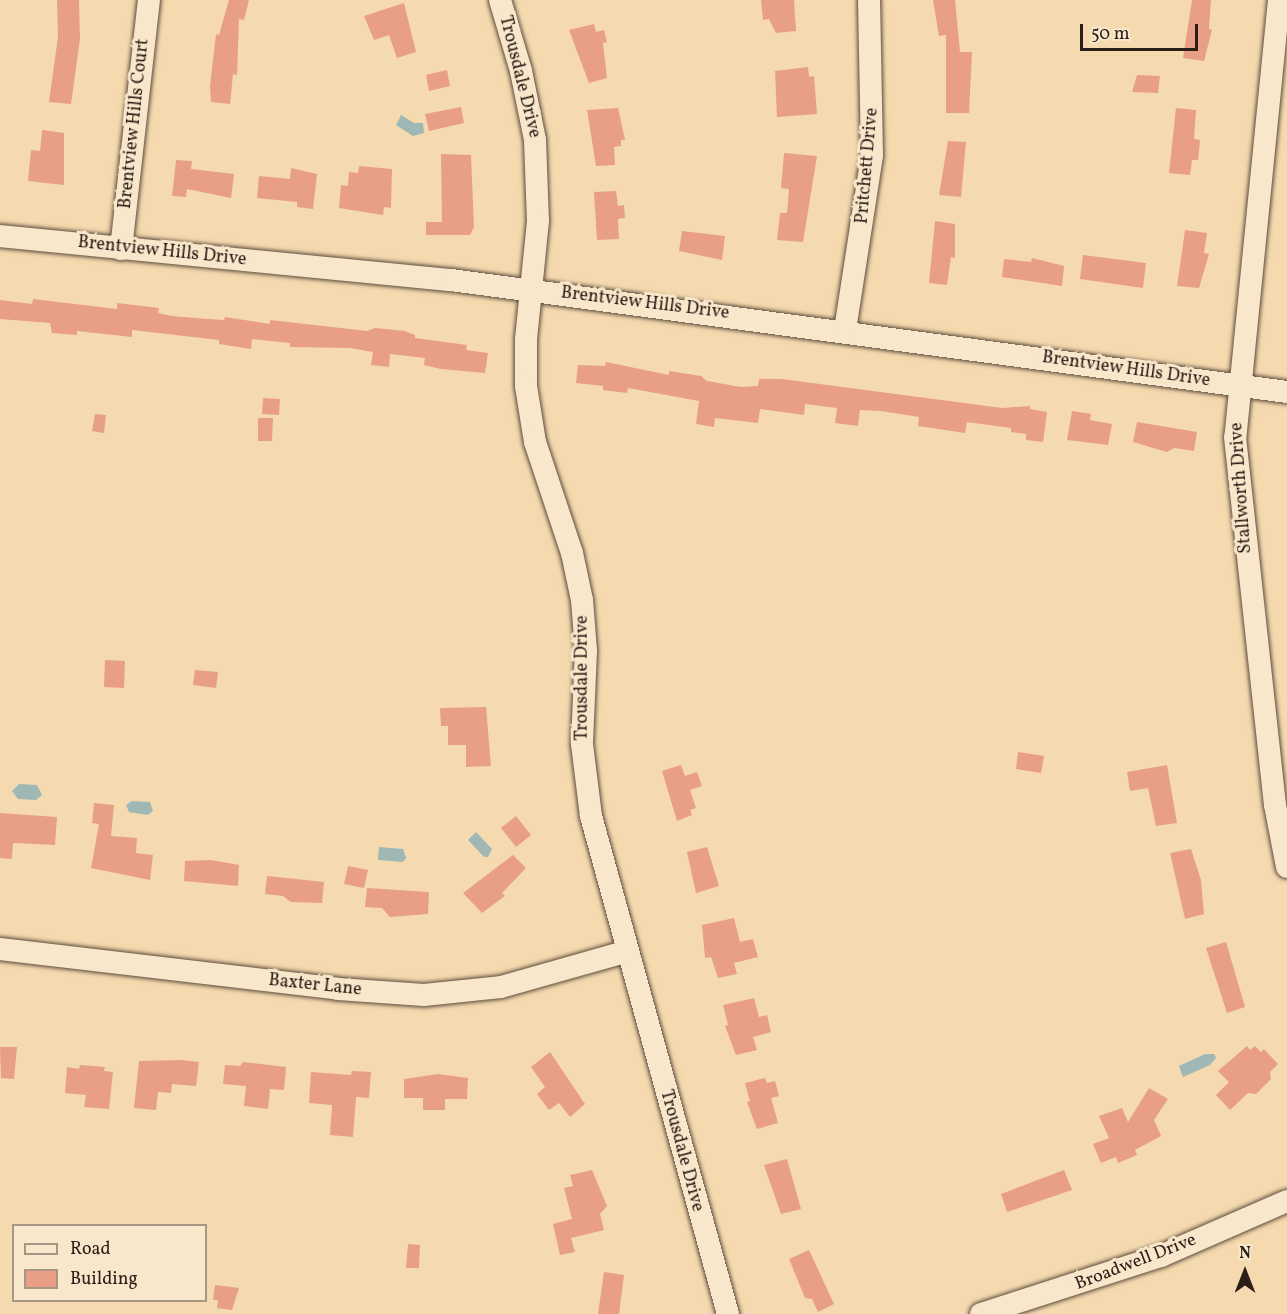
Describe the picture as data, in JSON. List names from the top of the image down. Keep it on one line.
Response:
{"streets":{"street":["Trousdale Drive","Brentview Hills Court","Pritchett Drive","Brentview Hills Drive","Stallworth Drive","Baxter Lane","Broadwell Drive"]},"crossings":[["Trousdale Drive","Brentview Hills Drive"],["Trousdale Drive","Baxter Lane"],["Brentview Hills Court","Brentview Hills Drive"],["Pritchett Drive","Brentview Hills Drive"],["Brentview Hills Drive","Stallworth Drive"]],"legend":["Road","Building"],"scale_bar":"50 m","north":"top"}
